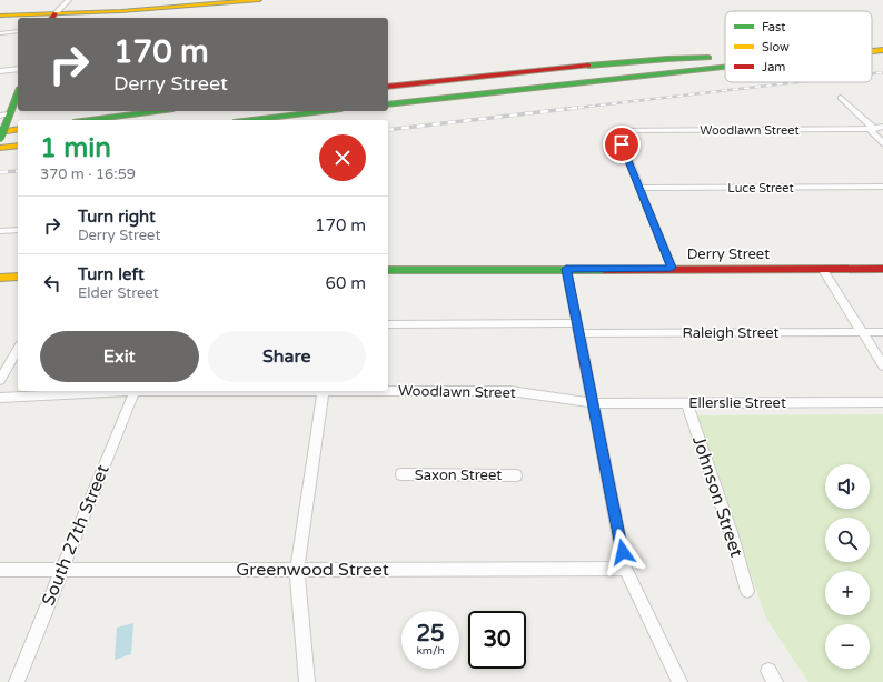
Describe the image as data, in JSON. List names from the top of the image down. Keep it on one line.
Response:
{"streets":{"main road":["Derry Street"],"street":["Woodlawn Street","Luce Street","Raleigh Street","Ellerslie Street","Saxon Street","Johnson Street","South 27th Street","Greenwood Street"]},"crossings":[["Woodlawn Street","Luce Street"],["Woodlawn Street","Ellerslie Street"],["Ellerslie Street","Johnson Street"],["South 27th Street","Greenwood Street"]],"legend":["Fast","Slow","Jam"],"page":{"turn":["170 m","Derry Street"],"heading":["1 min","370 m · 16:59"],"list":[{"name":"Turn right","note":"Derry Street","value":"170 m"},{"name":"Turn left","note":"Elder Street","value":"60 m"}],"buttons":["Exit","Share"],"map_buttons":["+","−"],"speed":"25 km/h","limit":"30"}}
